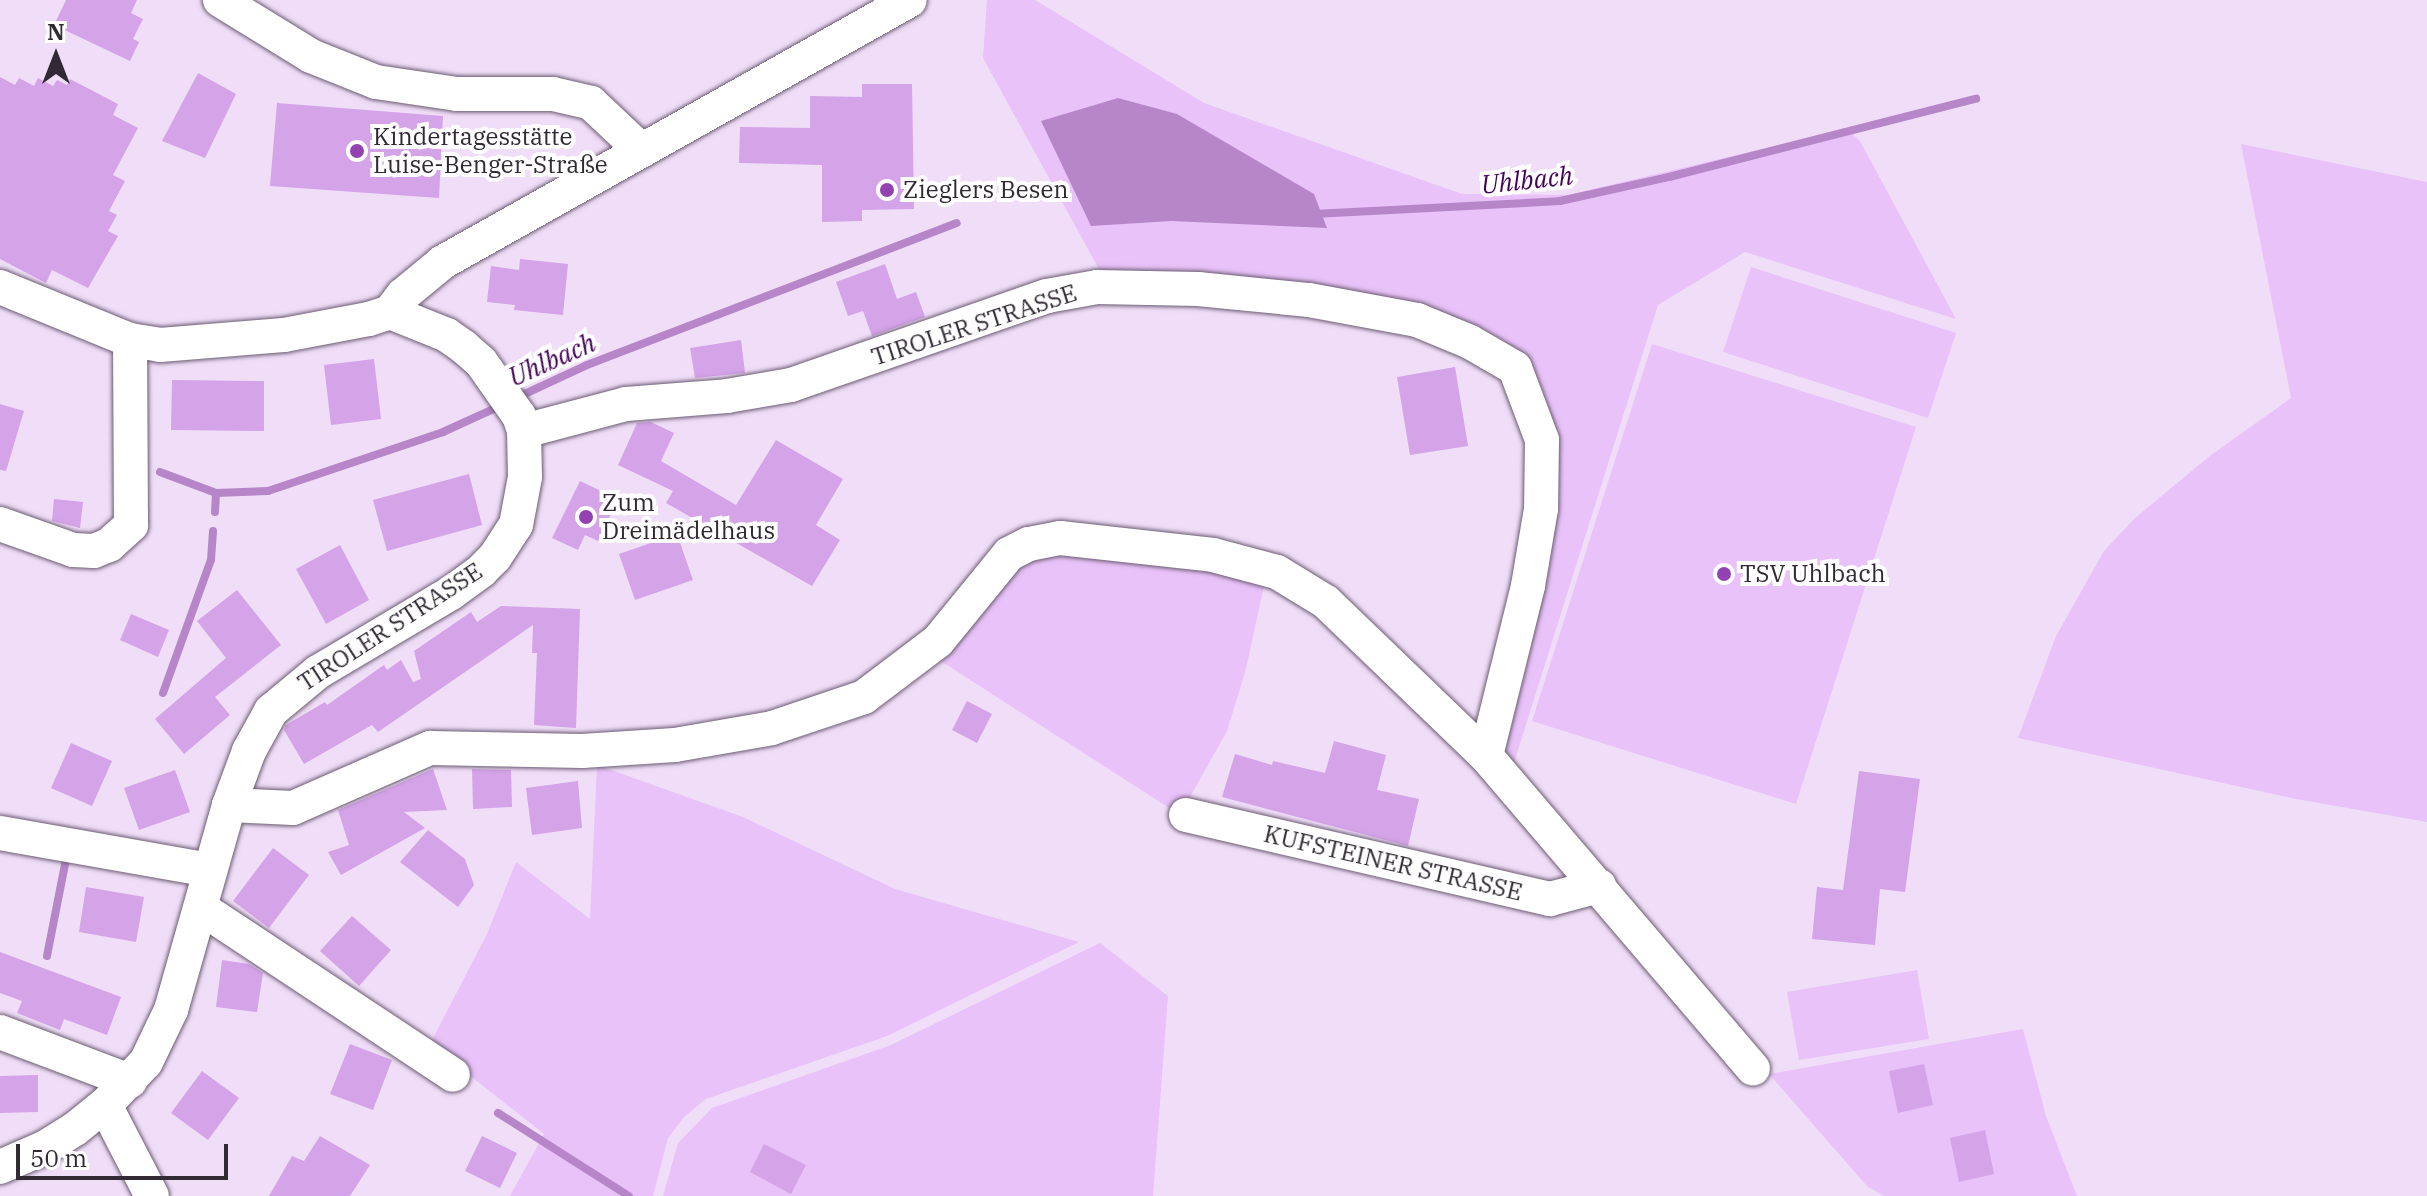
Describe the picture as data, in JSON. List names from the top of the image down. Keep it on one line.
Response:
{"streets":{"street":["TIROLER STRASSE","KUFSTEINER STRASSE"]},"water":["Uhlbach"],"places":["Kindertagesstätte Luise-Benger-Straße","Zieglers Besen","Zum Dreimädelhaus","TSV Uhlbach"],"scale_bar":"50 m","north":"top"}
